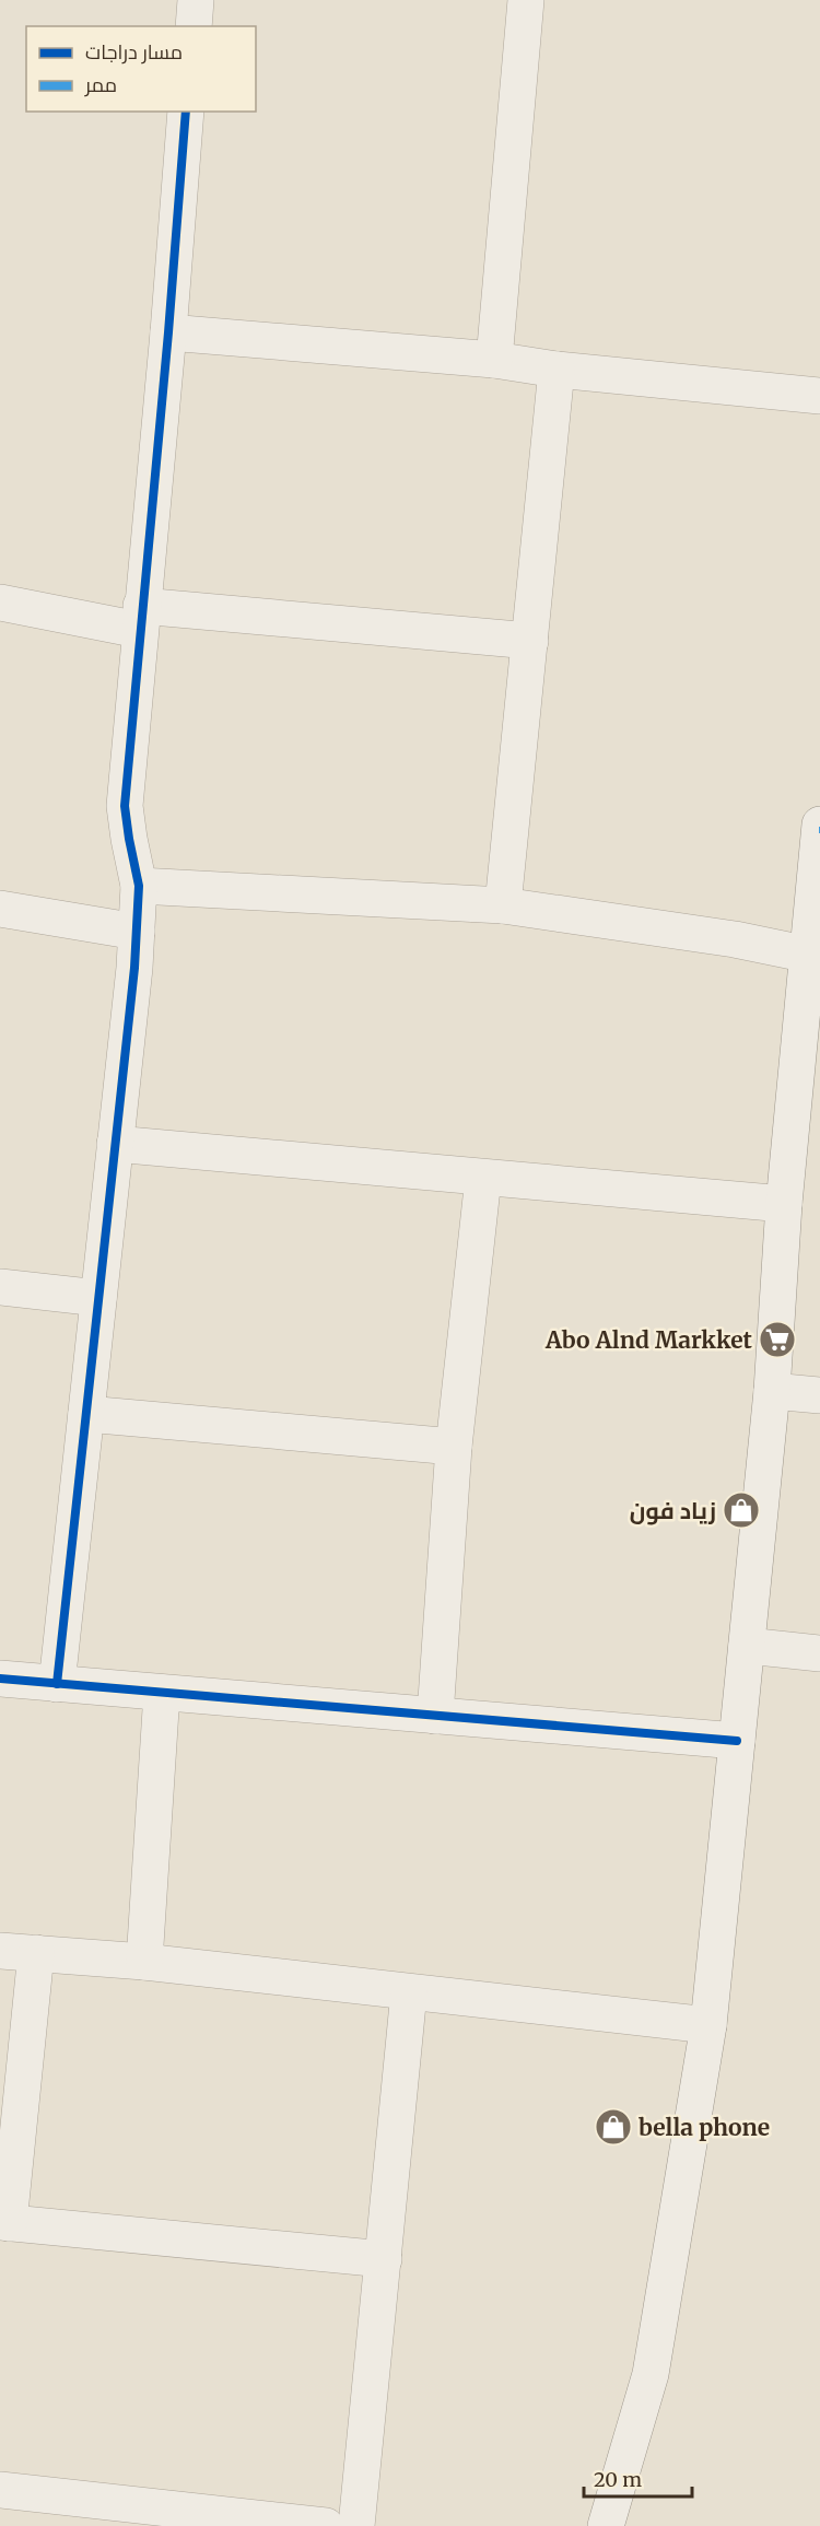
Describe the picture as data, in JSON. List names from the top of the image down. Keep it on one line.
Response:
{"places":{"supermarket":["Abo Alnd Markket"],"shop":["زياد فون","bella phone"]},"legend":["مسار دراجات","ممر"],"scale_bar":"20 m"}
